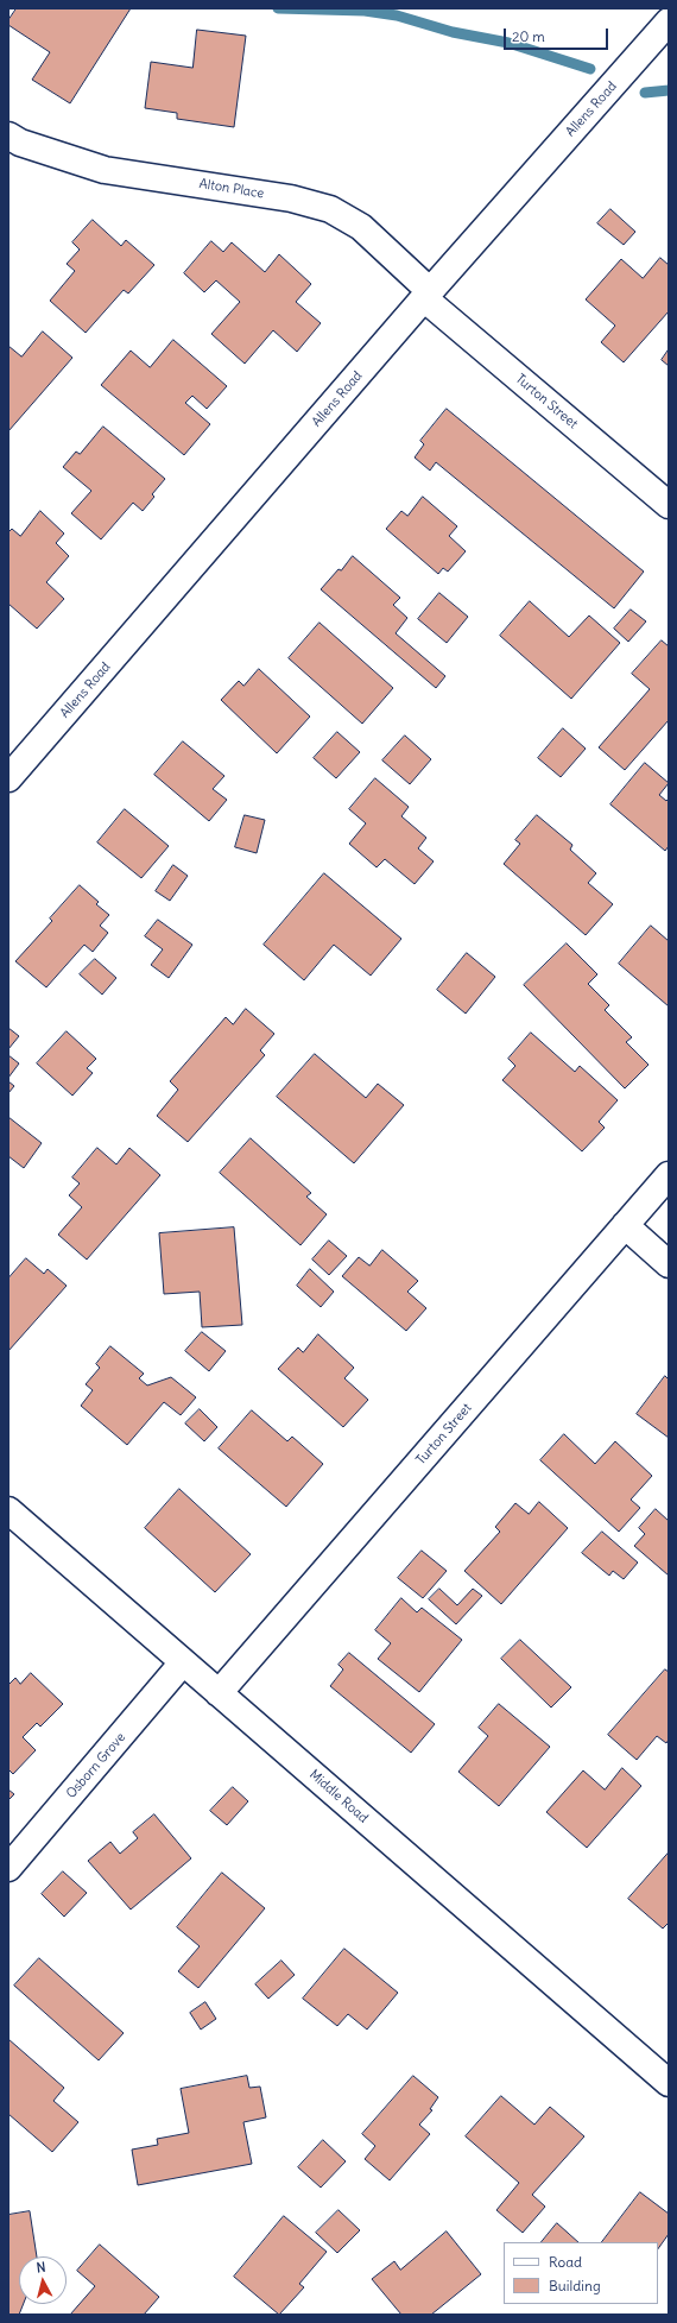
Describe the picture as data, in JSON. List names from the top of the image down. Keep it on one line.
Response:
{"streets":{"street":["Allens Road","Alton Place","Turton Street","Osborn Grove","Middle Road"]},"crossings":[["Allens Road","Alton Place"],["Allens Road","Turton Street"],["Alton Place","Turton Street"],["Turton Street","Middle Road"],["Osborn Grove","Middle Road"]],"legend":["Road","Building"],"scale_bar":"20 m","north":"top"}
